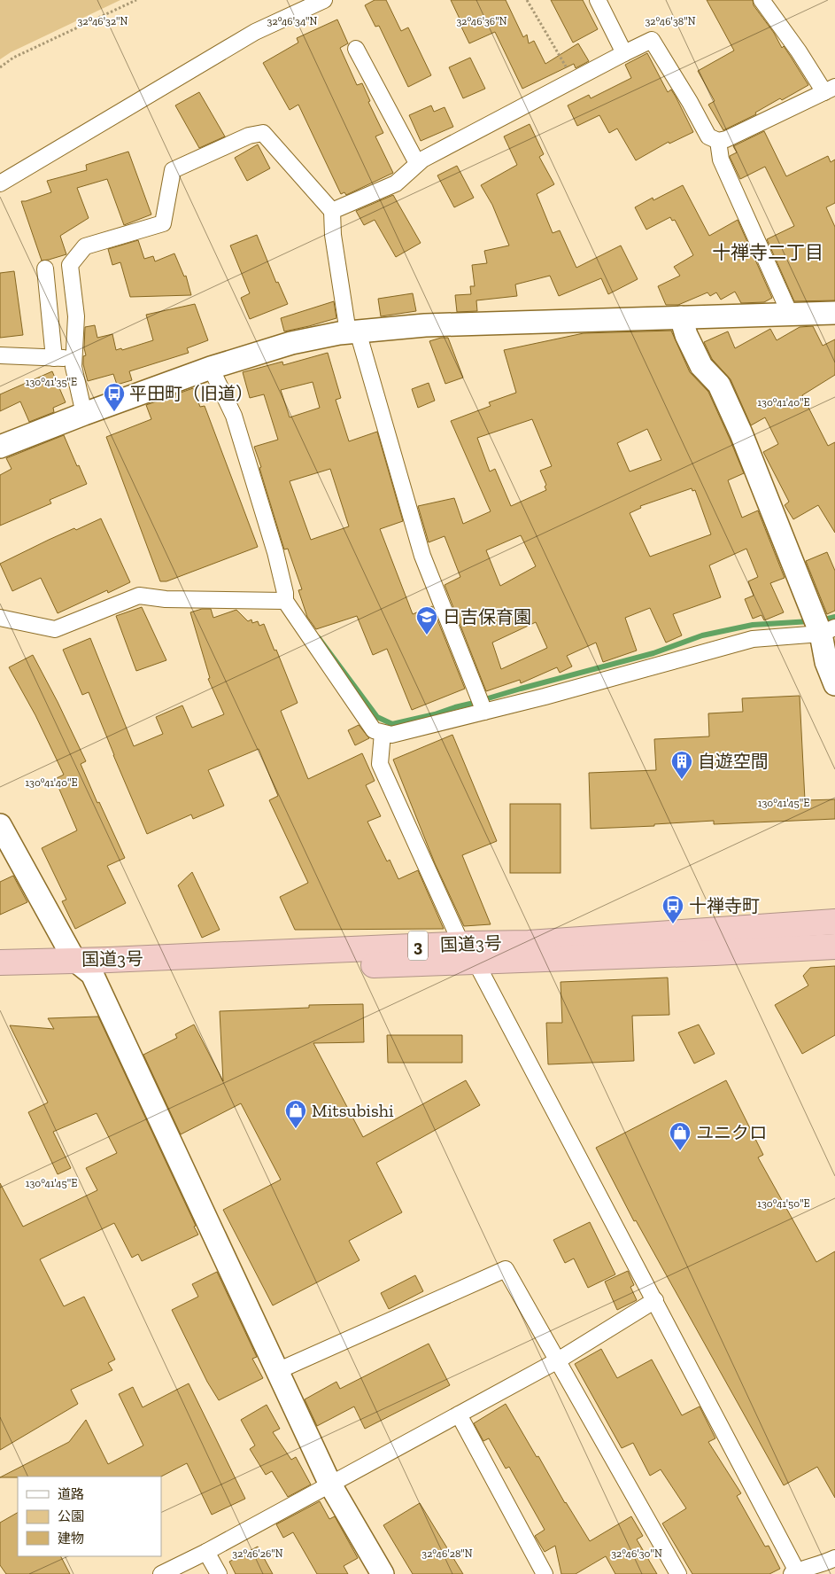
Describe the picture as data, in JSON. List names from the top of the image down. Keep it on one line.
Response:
{"streets":{"highway":["国道3号","3"]},"districts":["十禅寺二丁目"],"places":{"bus stop":["平田町（旧道）","十禅寺町"],"school or university":["日吉保育園"],"building":["自遊空間"],"shop":["Mitsubishi","ユニクロ"]},"legend":["道路","公園","建物"],"coordinates":["32°46'32\"N","32°46'34\"N","32°46'36\"N","32°46'38\"N","130°41'35\"E","130°41'40\"E","130°41'45\"E","130°41'50\"E","32°46'26\"N","32°46'28\"N","32°46'30\"N"]}
